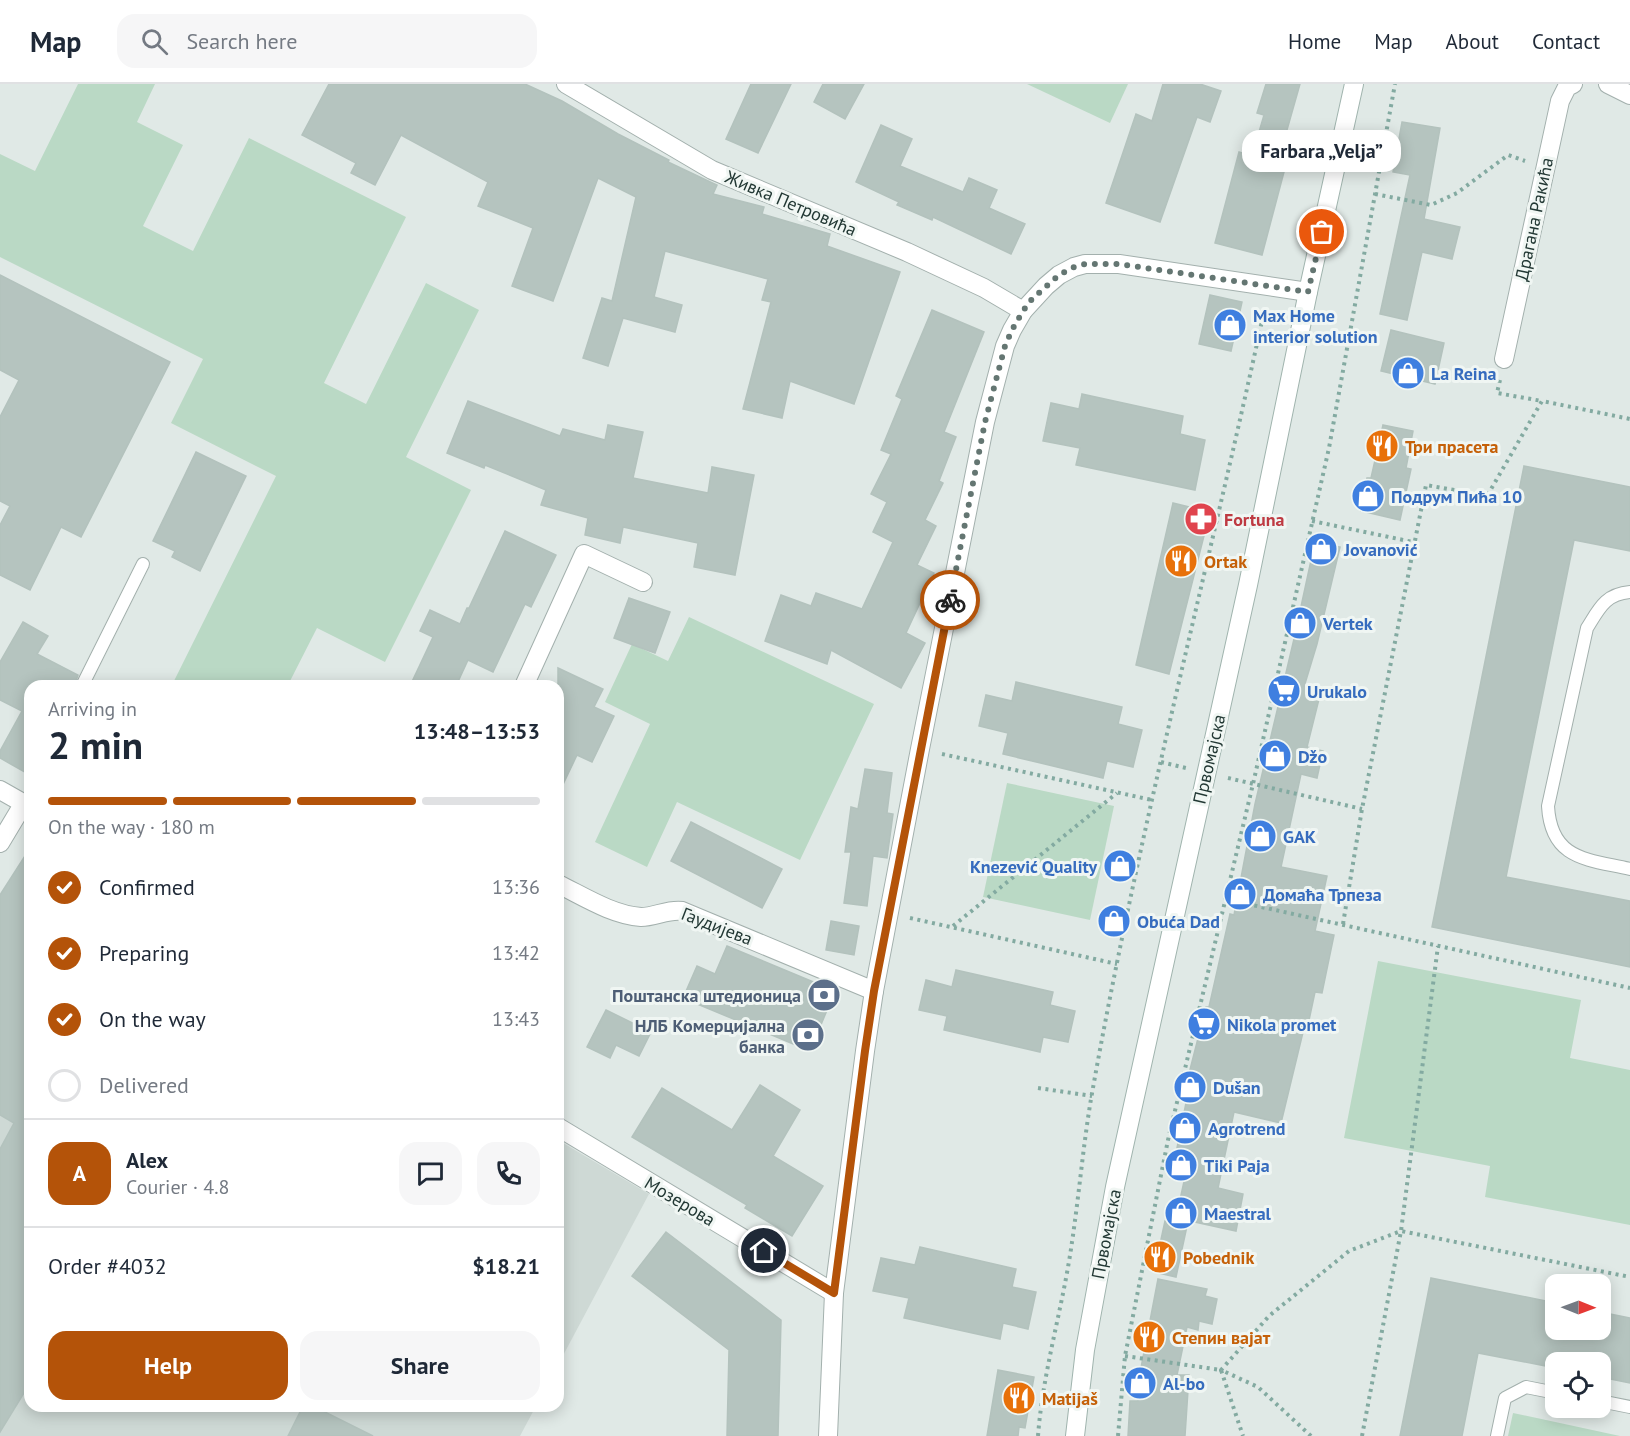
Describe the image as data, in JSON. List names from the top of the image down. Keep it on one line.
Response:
{"streets":{"street":["Живка Петровића","Драгана Ракића","Првомајска","Гаудијева","Мозерова"]},"places":{"other":["Farbara „Velja”"],"shop":["Max Home interior solution","La Reina","Подрум Пића 10","Jovanović","Vertek","Džo","GAK","Knezević Quality","Домаћа Трпеза","Obuća Dad","Dušan","Agrotrend","Tiki Paja","Maestral","Al-bo"],"restaurant":["Три прасета","Ortak","Pobednik","Степин вајат","Matijaš"],"pharmacy":["Fortuna"],"supermarket":["Urukalo","Nikola promet"],"bank":["Поштанска штедионица","НЛБ Комерцијална банка"]},"north":"right","page":{"header":"Map","search":"Search here","nav":["Home","Map","About","Contact"],"bubble":"Farbara „Velja”","heading":["2 min","Arriving in","13:48–13:53"],"panel":["Alex","Courier · 4.8","Order #4032","$18.21"],"bar":"On the way · 180 m","list":[["Confirmed","13:36"],["Preparing","13:42"],["On the way","13:43"],"Delivered"],"round":"A","buttons":["Help","Share"]}}
